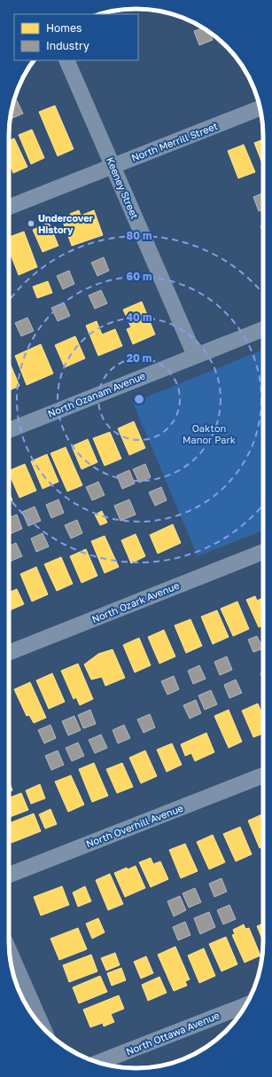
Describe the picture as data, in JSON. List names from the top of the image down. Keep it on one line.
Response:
{"streets":{"street":["North Merrill Street","Keeney Street","North Ozanam Avenue","North Ozark Avenue","North Overhill Avenue","North Ottawa Avenue"]},"crossings":[["North Merrill Street","Keeney Street"],["Keeney Street","North Ozanam Avenue"]],"parks":["Oakton Manor Park"],"places":["Undercover History"],"legend":["Homes","Industry"],"rings":["80 m","60 m","40 m","20 m"]}
